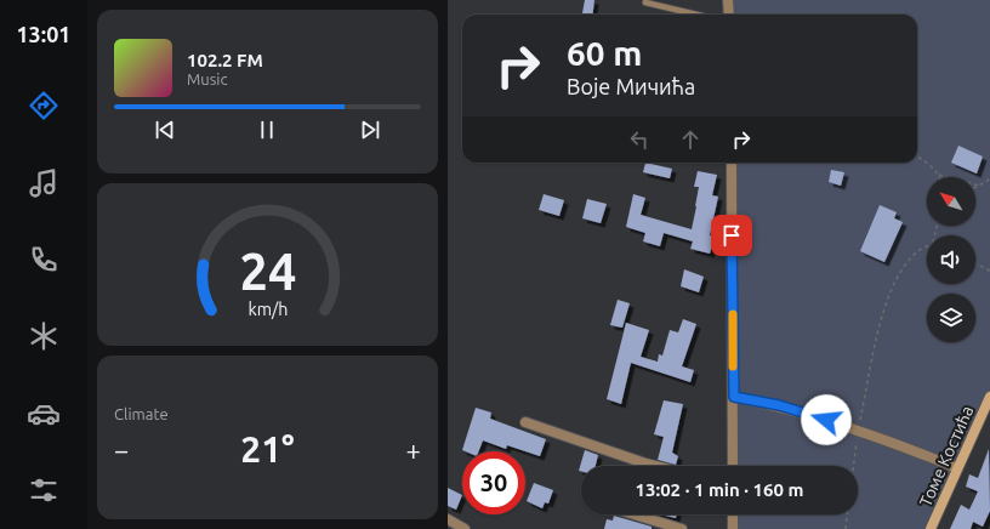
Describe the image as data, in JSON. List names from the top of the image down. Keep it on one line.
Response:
{"streets":{"street":["Томе Костића"]},"north":"top left","page":{"tabs":"13:01","turn":["60 m","Воје Мичића"],"song":["102.2 FM","Music"],"tile":"Climate","heat":["−","21°","+"],"limit":"30","trip":"13:02 · 1 min · 160 m","gauge":["24","km/h"]}}
